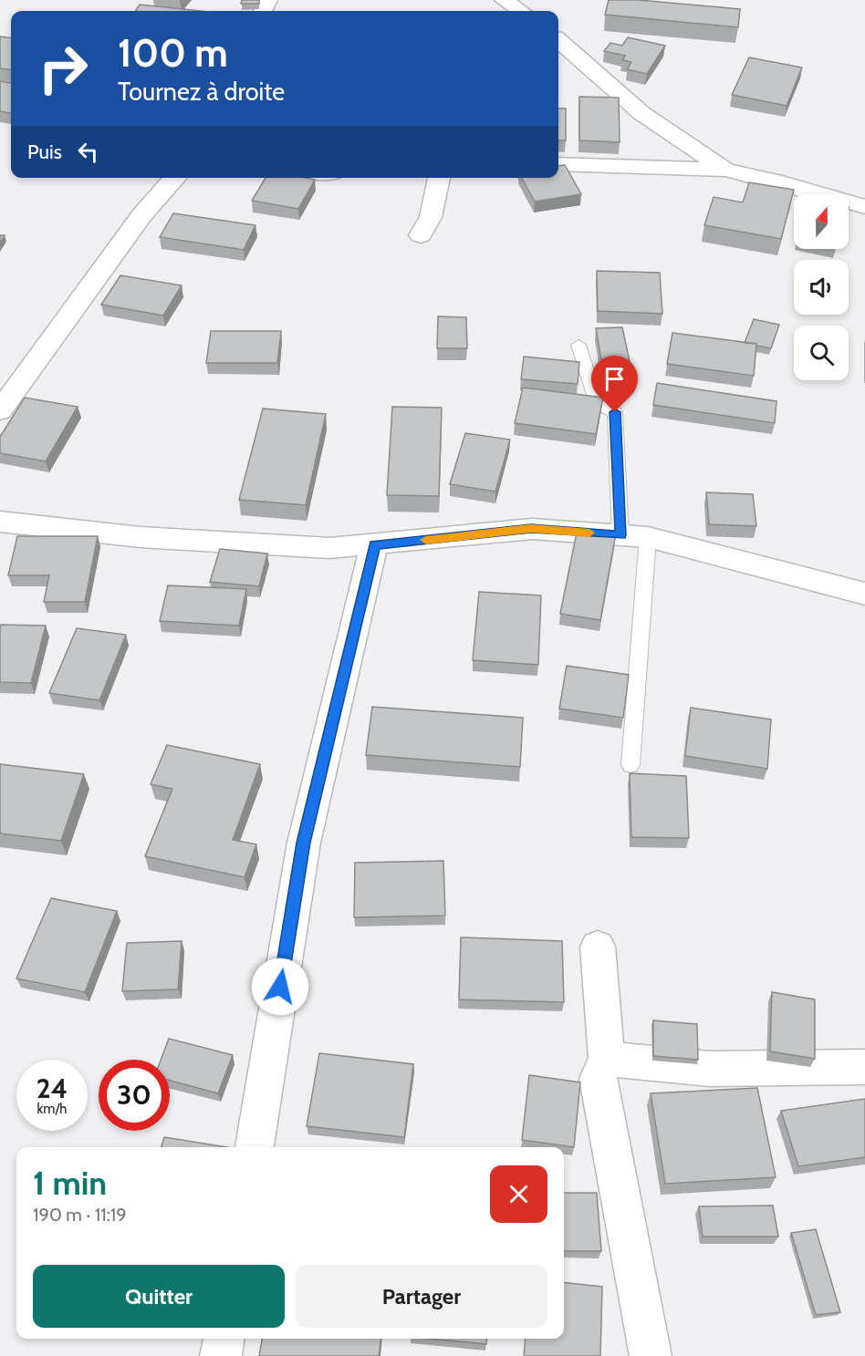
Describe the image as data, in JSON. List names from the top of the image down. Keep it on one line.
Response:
{"north":"top","page":{"turn":["100 m","Tournez à droite"],"then":"Puis","speed":"24 km/h","limit":"30","heading":["1 min","190 m · 11:19"],"buttons":["Quitter","Partager"]}}
